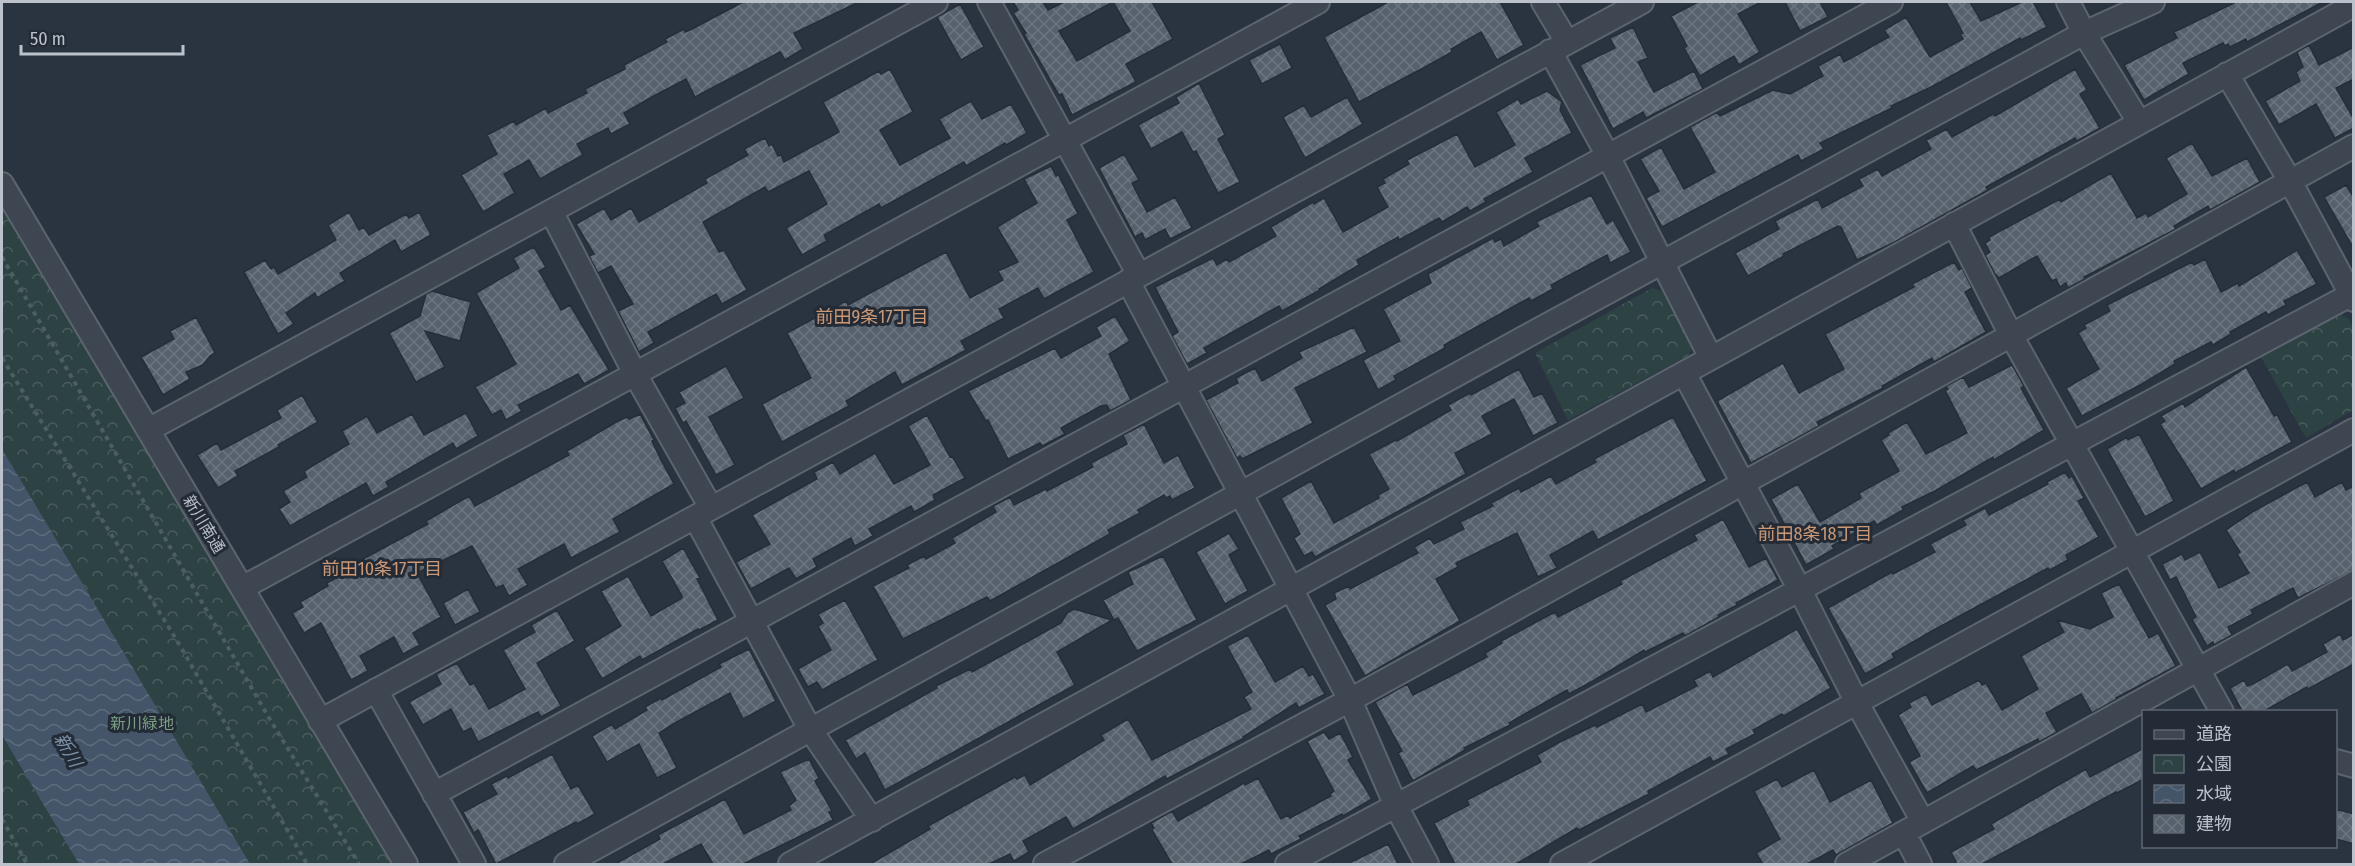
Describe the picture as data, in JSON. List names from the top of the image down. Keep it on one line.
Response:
{"streets":{"street":["新川南通"]},"districts":["前田9条17丁目","前田8条18丁目","前田10条17丁目"],"water":["新川"],"parks":["新川緑地"],"legend":["道路","公園","水域","建物"],"scale_bar":"50 m"}
